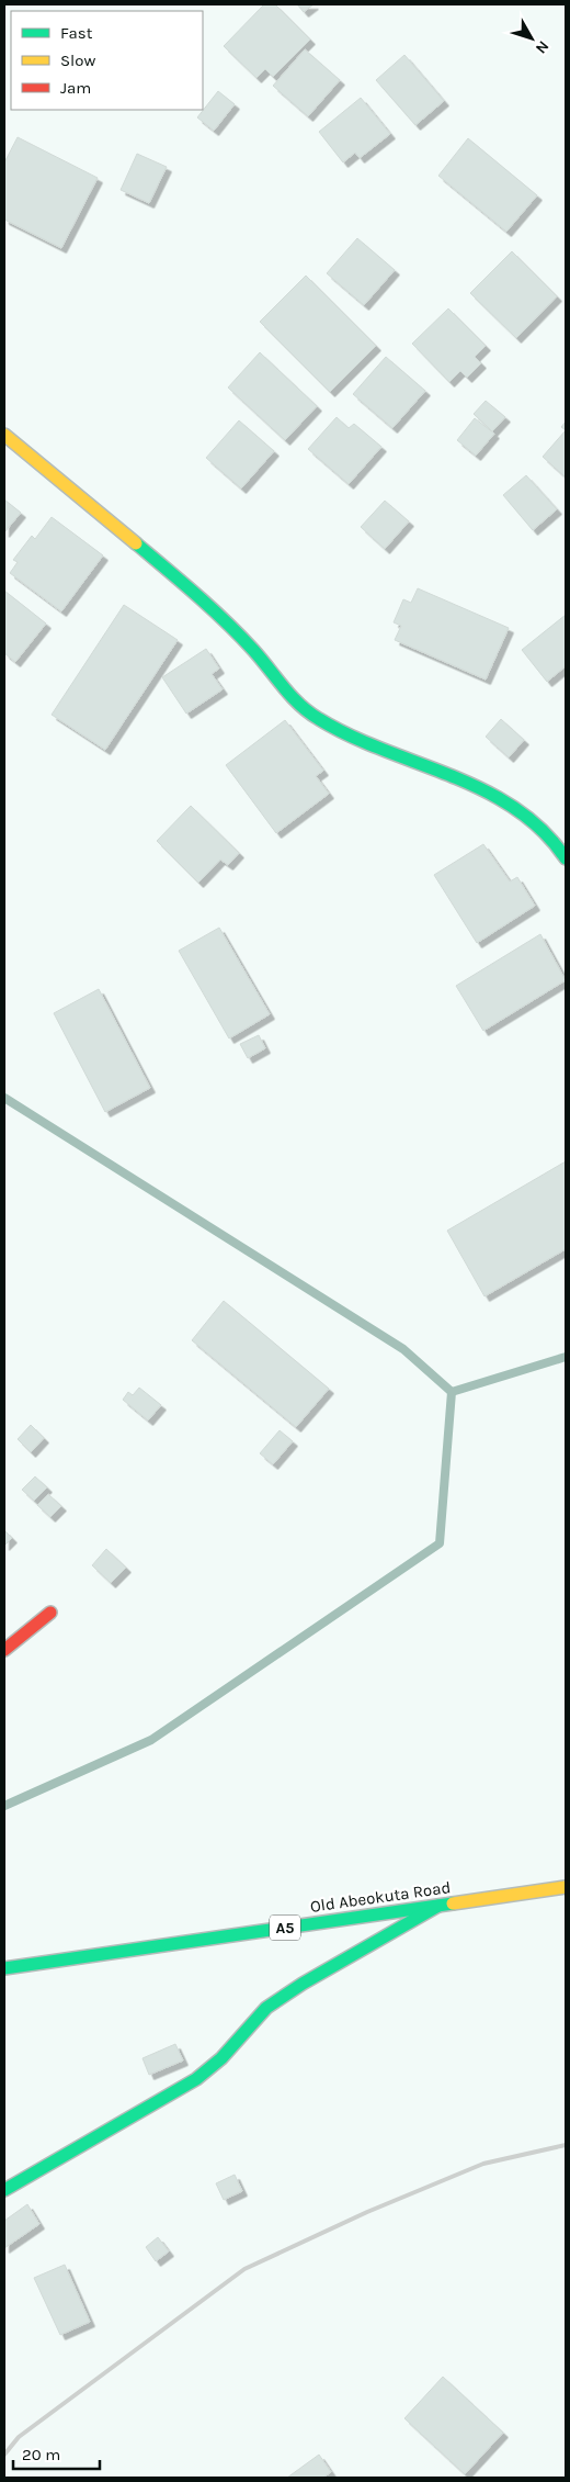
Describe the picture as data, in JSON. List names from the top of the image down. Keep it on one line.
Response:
{"streets":{"main road":["Old Abeokuta Road","A5"]},"legend":["Fast","Slow","Jam"],"scale_bar":"20 m","north":"bottom right"}
